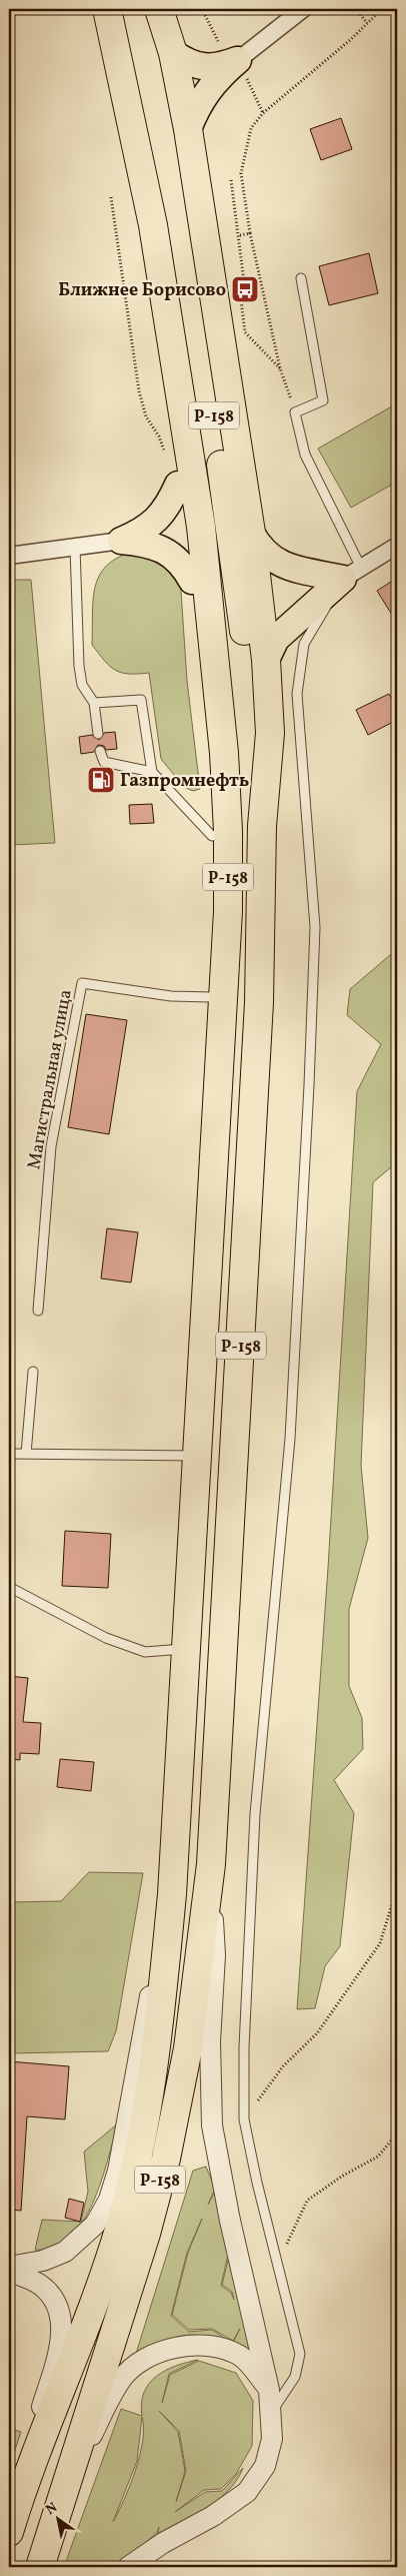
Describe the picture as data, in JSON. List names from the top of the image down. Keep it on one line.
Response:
{"streets":{"highway":["Р-158"],"lane":["Магистральная улица"]},"places":{"bus stop":["Ближнее Борисово"],"fuel station":["Газпромнефть"]},"north":"top left"}
